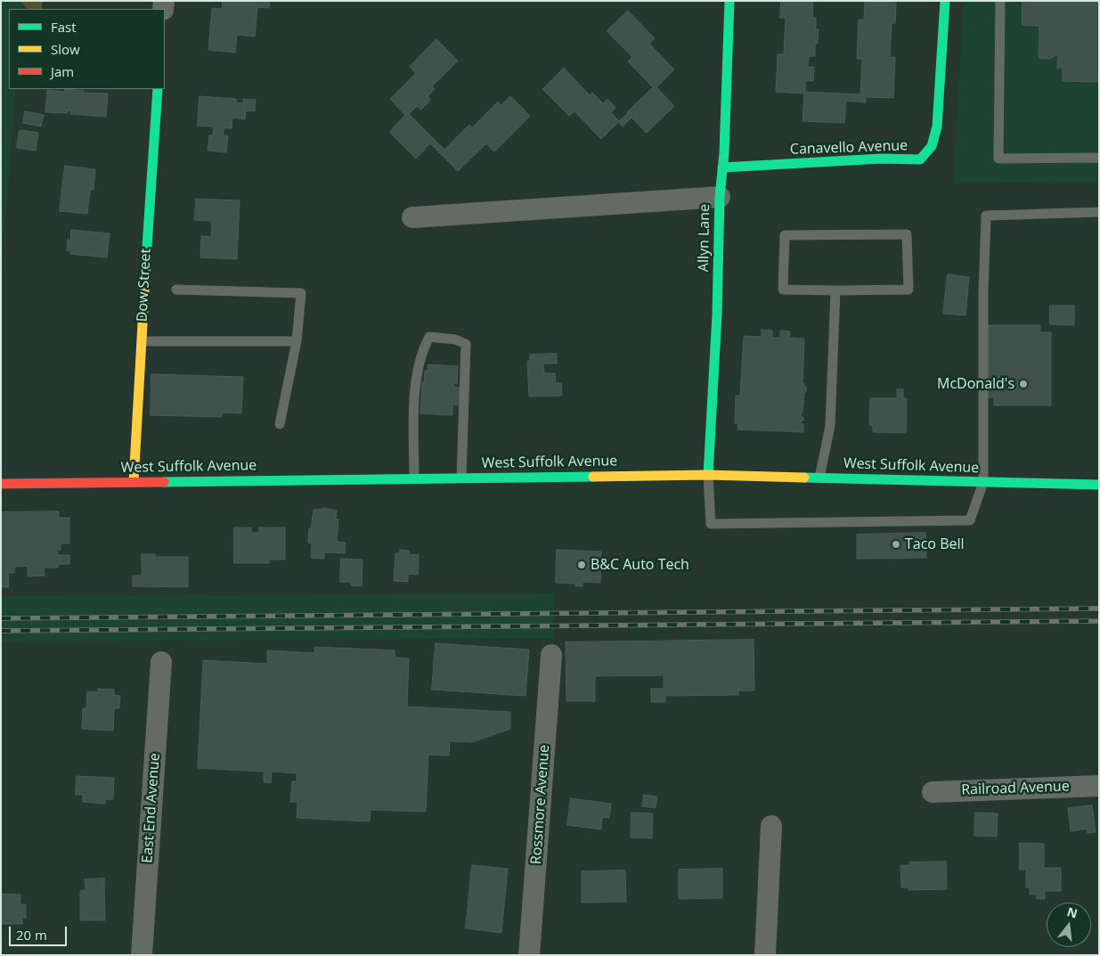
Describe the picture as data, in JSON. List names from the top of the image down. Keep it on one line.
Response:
{"streets":{"street":["Canavello Avenue","Allyn Lane","Dow Street","West Suffolk Avenue","Railroad Avenue","Rossmore Avenue","East End Avenue"]},"crossings":[["Canavello Avenue","Allyn Lane"],["Allyn Lane","West Suffolk Avenue"],["Dow Street","West Suffolk Avenue"]],"places":["McDonald's","Taco Bell","B&C Auto Tech"],"legend":["Fast","Slow","Jam"],"scale_bar":"20 m","north":"top"}
